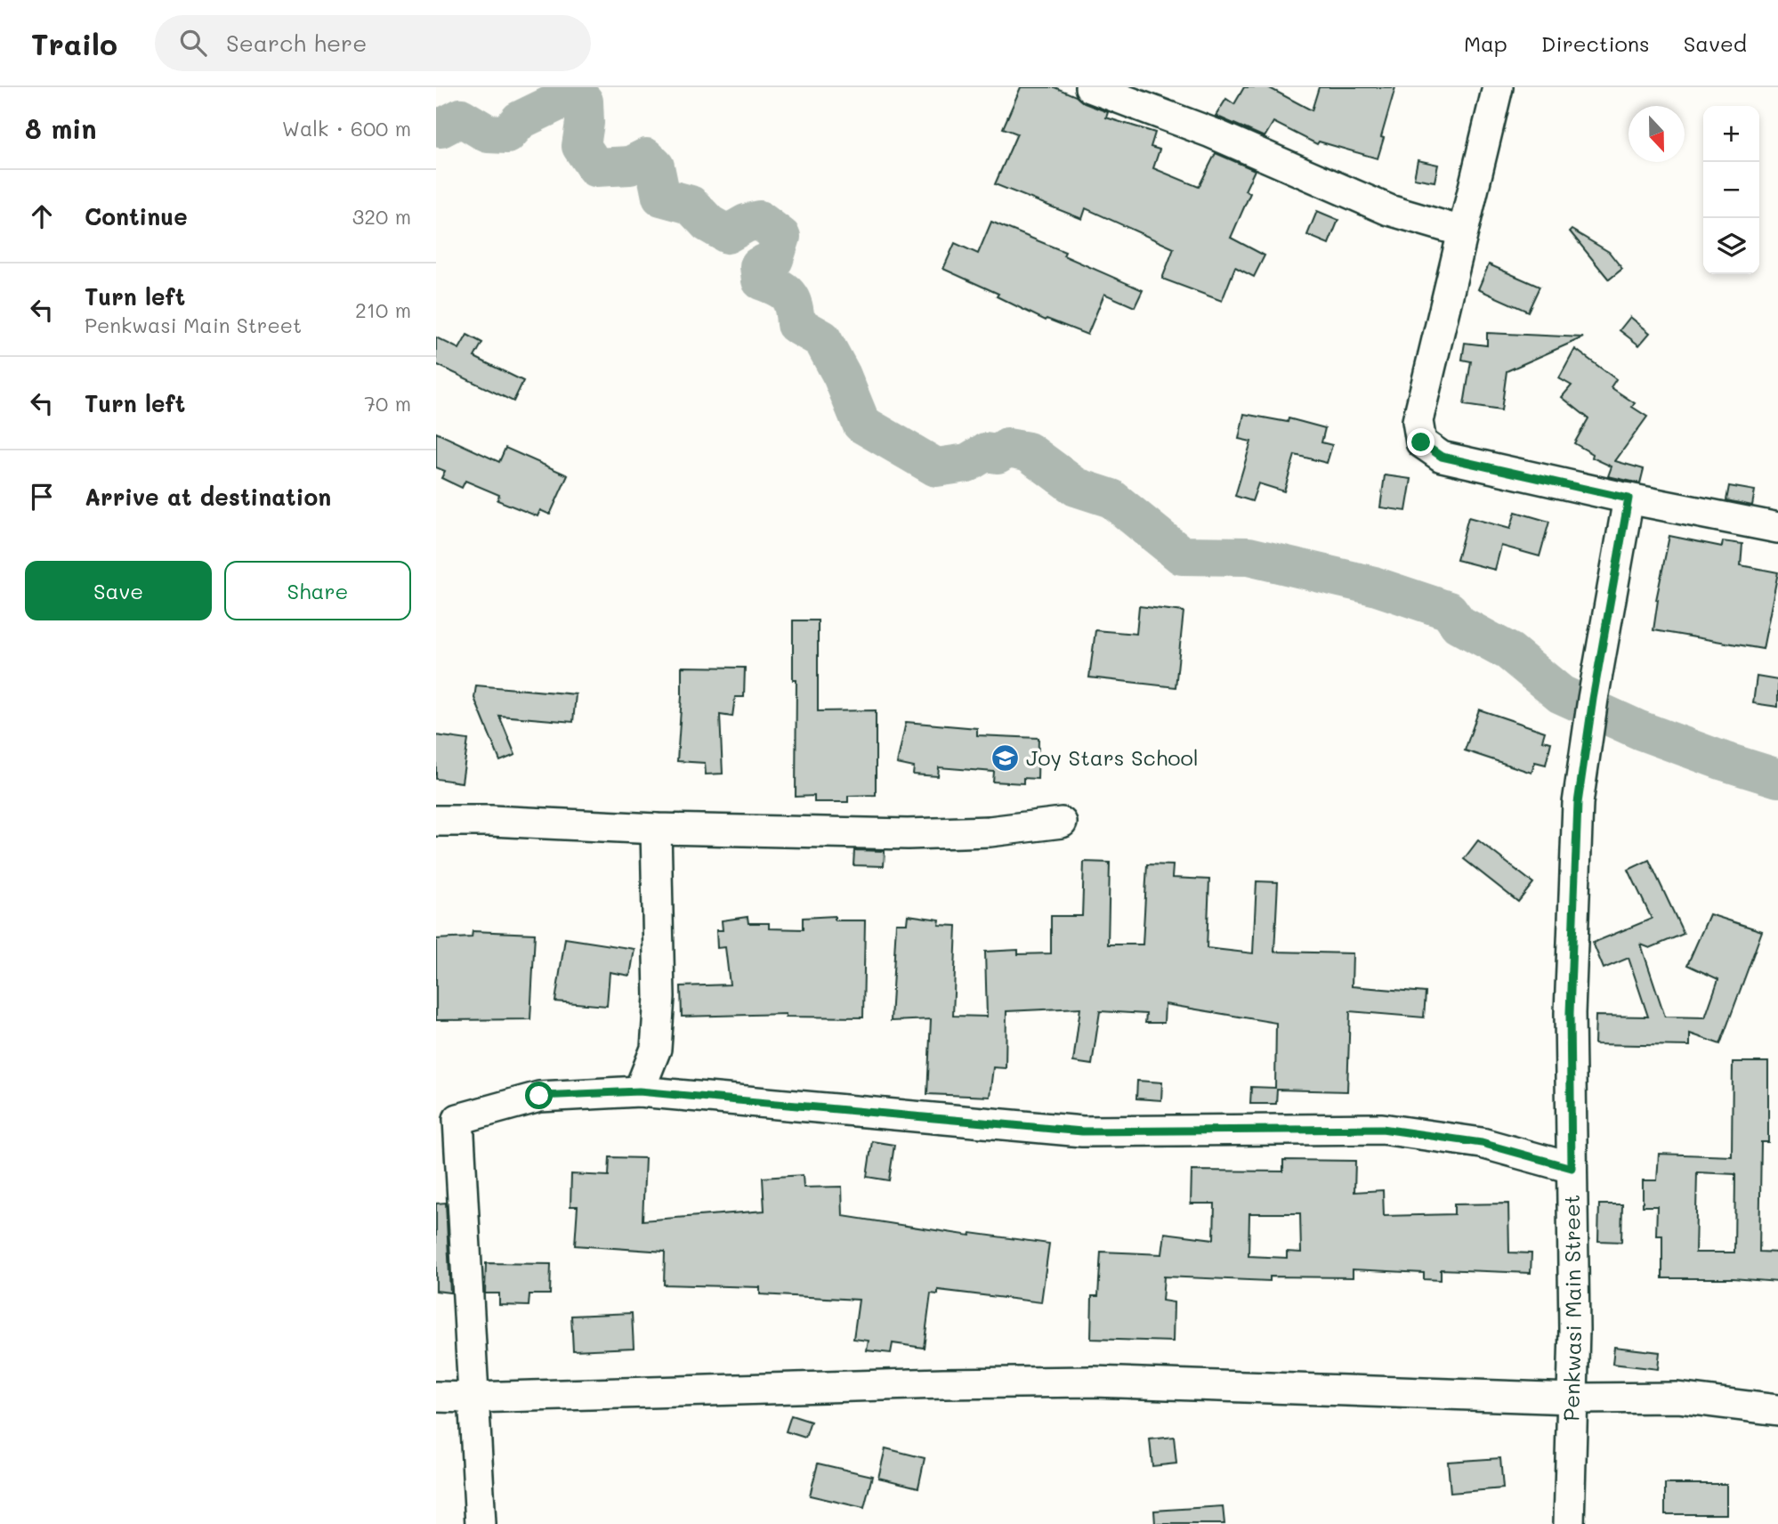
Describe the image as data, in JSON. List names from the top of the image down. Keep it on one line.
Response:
{"streets":{"street":["Penkwasi Main Street"]},"places":{"school or university":["Joy Stars School"]},"north":"bottom","page":{"header":"Trailo","search":"Search here","nav":["Map","Directions","Saved"],"heading":["8 min","Walk · 600 m"],"map_buttons":["+","−"],"list":[["Continue","320 m"],["Turn left","Penkwasi Main Street","210 m"],["Turn left","70 m"],"Arrive at destination"],"buttons":["Save","Share"]}}
